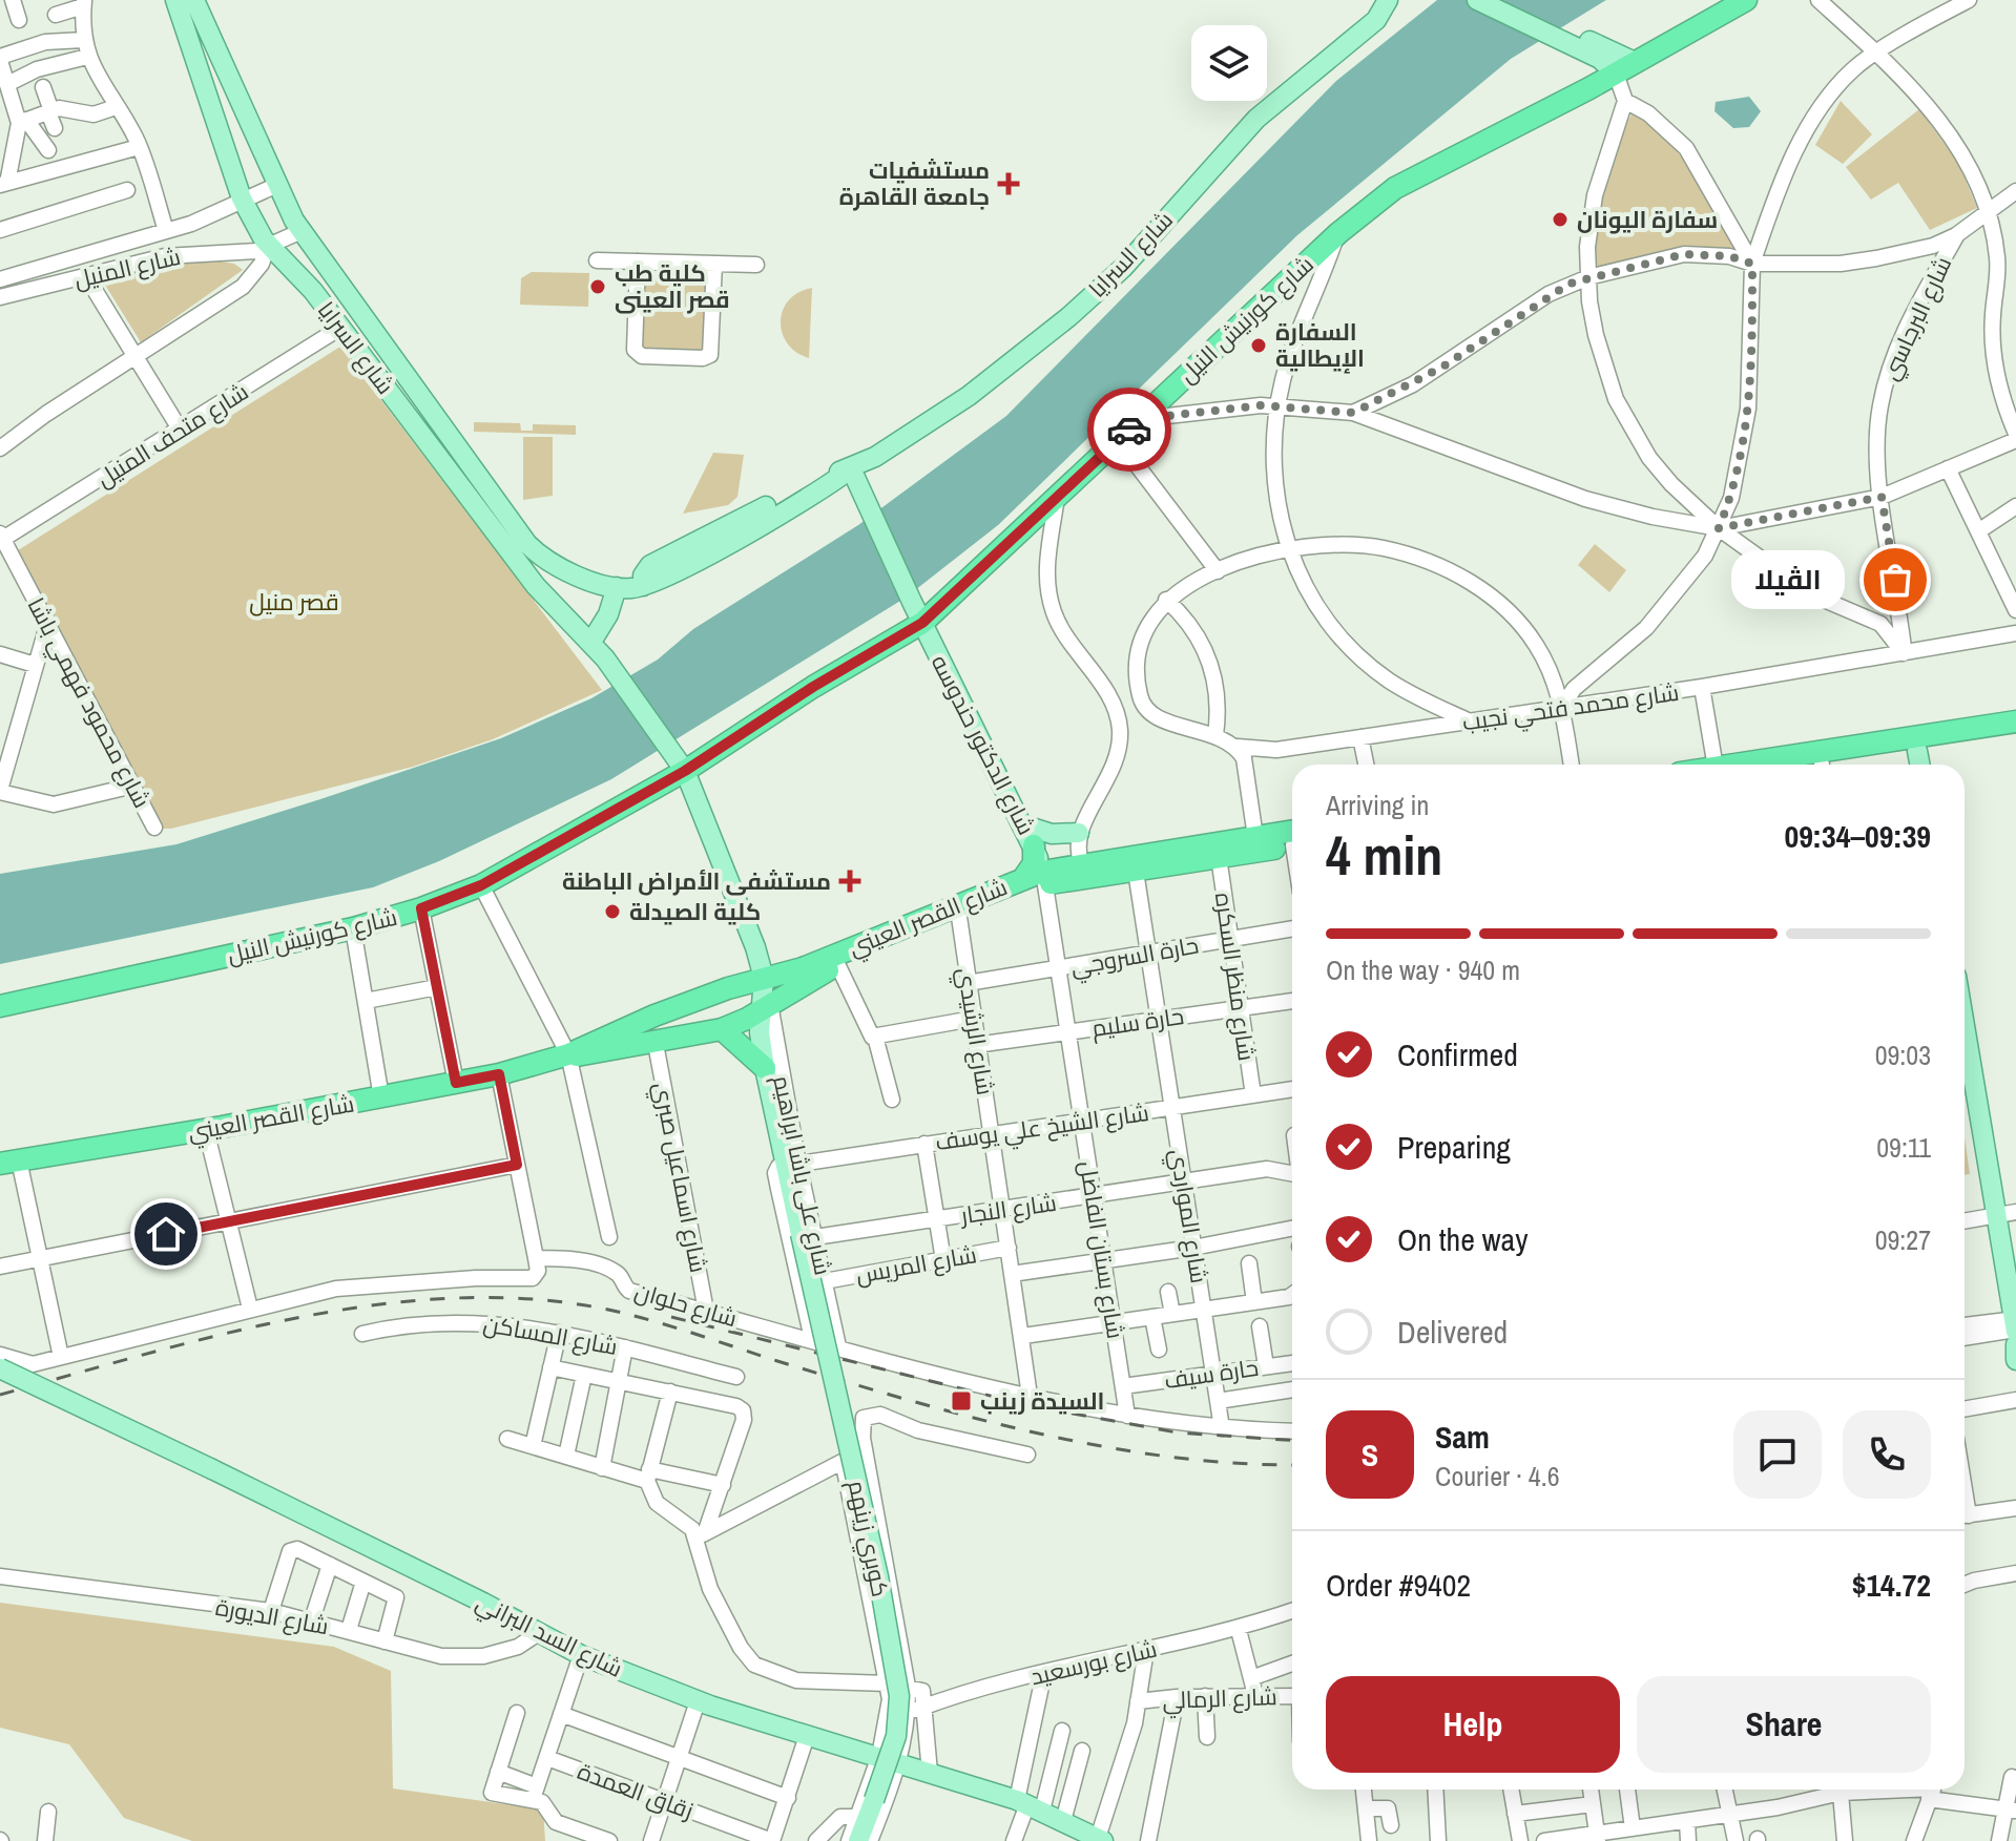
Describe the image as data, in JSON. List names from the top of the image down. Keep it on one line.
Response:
{"streets":{"highway":["شارع كورنيش النيل","شارع القصر العيني"],"main road":["شارع السرايا","شارع الدكتور حندوسه","شارع على باشا ابراهيم","كوبري زينهم","شارع السد البراني"],"street":["شارع المنيل","شارع البرجاسي","شارع متحف المنيل","شارع محمود فهمي باشا","شارع محمد فتحي نجيب","حارة السروجي","شارع منظر السكره","حارة سليم","شارع الرشيدي","شارع الشيخ علي يوسف","شارع اسماعيل صبري","شارع النجار","شارع المواردي","شارع بستان الفاضل","شارع المريس","شارع حلوان","شارع المساكن","حارة سيف","شارع الديورة","شارع بورسعيد","شارع الرمالي","زقاق العمدة"]},"crossings":[["شارع السرايا","شارع المنيل"],["شارع السرايا","شارع متحف المنيل"],["شارع السرايا","شارع الدكتور حندوسه"],["شارع السرايا","شارع على باشا ابراهيم"],["شارع البرجاسي","شارع محمد فتحي نجيب"],["شارع كورنيش النيل","شارع الدكتور حندوسه"],["شارع كورنيش النيل","شارع على باشا ابراهيم"],["شارع متحف المنيل","شارع محمود فهمي باشا"],["شارع القصر العيني","شارع منظر السكره"],["شارع القصر العيني","شارع الرشيدي"],["شارع القصر العيني","شارع على باشا ابراهيم"],["شارع القصر العيني","شارع اسماعيل صبري"],["شارع القصر العيني","شارع المواردي"],["شارع القصر العيني","شارع بستان الفاضل"],["حارة السروجي","شارع منظر السكره"],["حارة السروجي","شارع الرشيدي"],["حارة السروجي","شارع المواردي"],["حارة السروجي","شارع بستان الفاضل"],["شارع منظر السكره","حارة سليم"],["شارع منظر السكره","شارع الشيخ علي يوسف"],["حارة سليم","شارع الرشيدي"],["حارة سليم","شارع المواردي"],["حارة سليم","شارع بستان الفاضل"],["شارع الرشيدي","شارع الشيخ علي يوسف"],["شارع الرشيدي","شارع النجار"],["شارع الرشيدي","شارع المريس"],["شارع الرشيدي","شارع حلوان"],["شارع الشيخ علي يوسف","شارع على باشا ابراهيم"],["شارع الشيخ علي يوسف","شارع المواردي"],["شارع الشيخ علي يوسف","شارع بستان الفاضل"],["شارع على باشا ابراهيم","شارع النجار"],["شارع على باشا ابراهيم","شارع المريس"],["شارع على باشا ابراهيم","شارع حلوان"],["شارع على باشا ابراهيم","كوبري زينهم"],["شارع اسماعيل صبري","شارع حلوان"],["شارع النجار","شارع المواردي"],["شارع النجار","شارع بستان الفاضل"],["شارع النجار","كوبري زينهم"],["شارع المواردي","شارع حلوان"],["شارع المواردي","حارة سيف"],["شارع بستان الفاضل","شارع حلوان"],["شارع بستان الفاضل","حارة سيف"],["شارع الديورة","شارع السد البراني"]],"parks":["قصر منيل"],"places":{"health":["مستشفيات جامعة القاهرة","مستشفى الأمراض الباطنة"],"other":["سفارة اليونان","كلية طب قصر العينى","السفارة الإيطالية","الڤيلا","كلية الصيدلة"],"transit":["السيدة زينب"]},"page":{"bubble":"الڤيلا","heading":["4 min","Arriving in","09:34–09:39"],"panel":["Sam","Courier · 4.6","Order #9402","$14.72"],"bar":"On the way · 940 m","list":[["Confirmed","09:03"],["Preparing","09:11"],["On the way","09:27"],"Delivered"],"round":"S","buttons":["Help","Share"]}}
